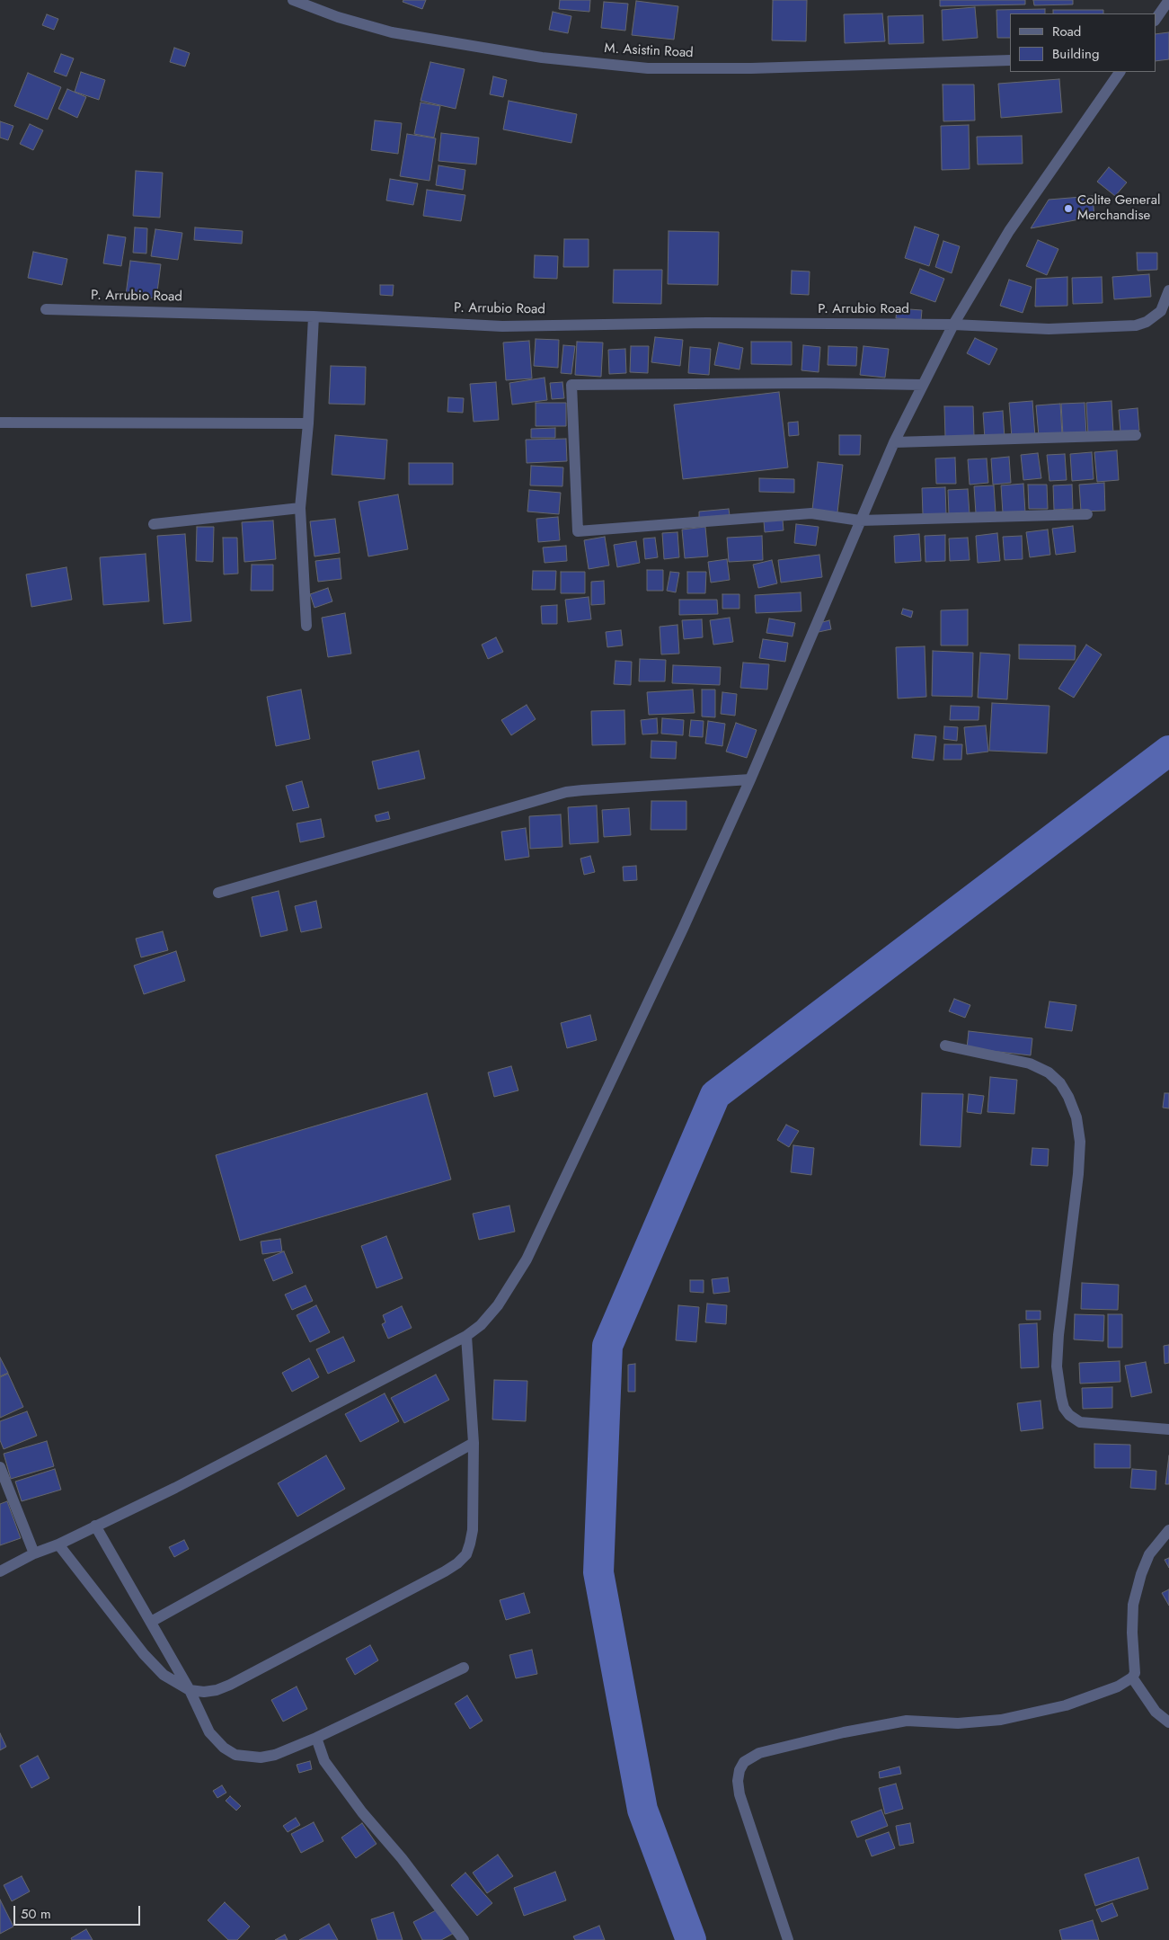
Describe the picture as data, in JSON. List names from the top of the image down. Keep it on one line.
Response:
{"streets":{"street":["M. Asistin Road","P. Arrubio Road"]},"places":["Colite General Merchandise"],"legend":["Road","Building"],"scale_bar":"50 m"}
